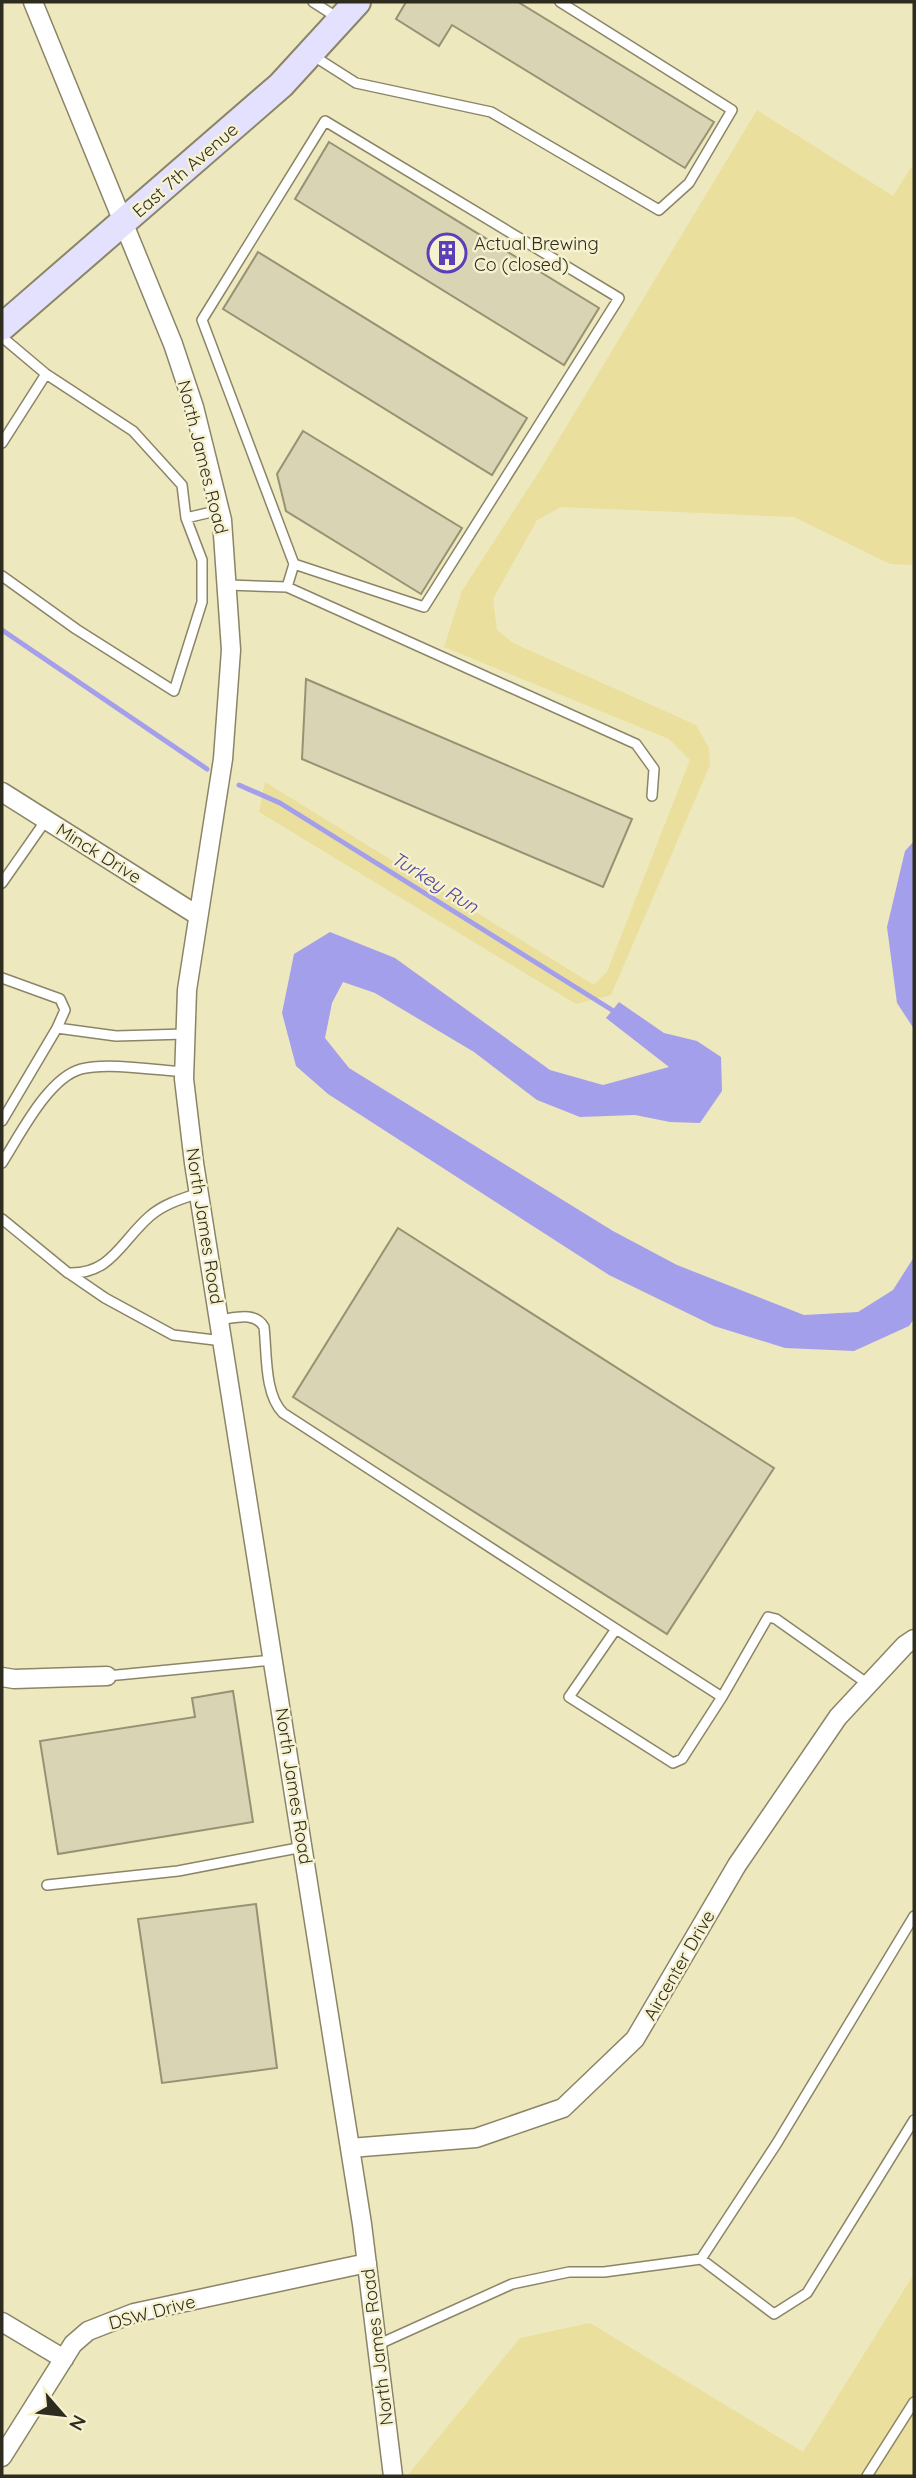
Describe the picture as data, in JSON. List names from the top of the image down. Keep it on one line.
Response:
{"streets":{"street":["East 7th Avenue","North James Road","Minck Drive","Aircenter Drive","DSW Drive"]},"crossings":[["East 7th Avenue","North James Road"],["North James Road","Minck Drive"],["North James Road","Aircenter Drive"],["North James Road","DSW Drive"]],"water":["Turkey Run"],"places":{"building":["Actual Brewing Co (closed)"]},"north":"bottom right"}
